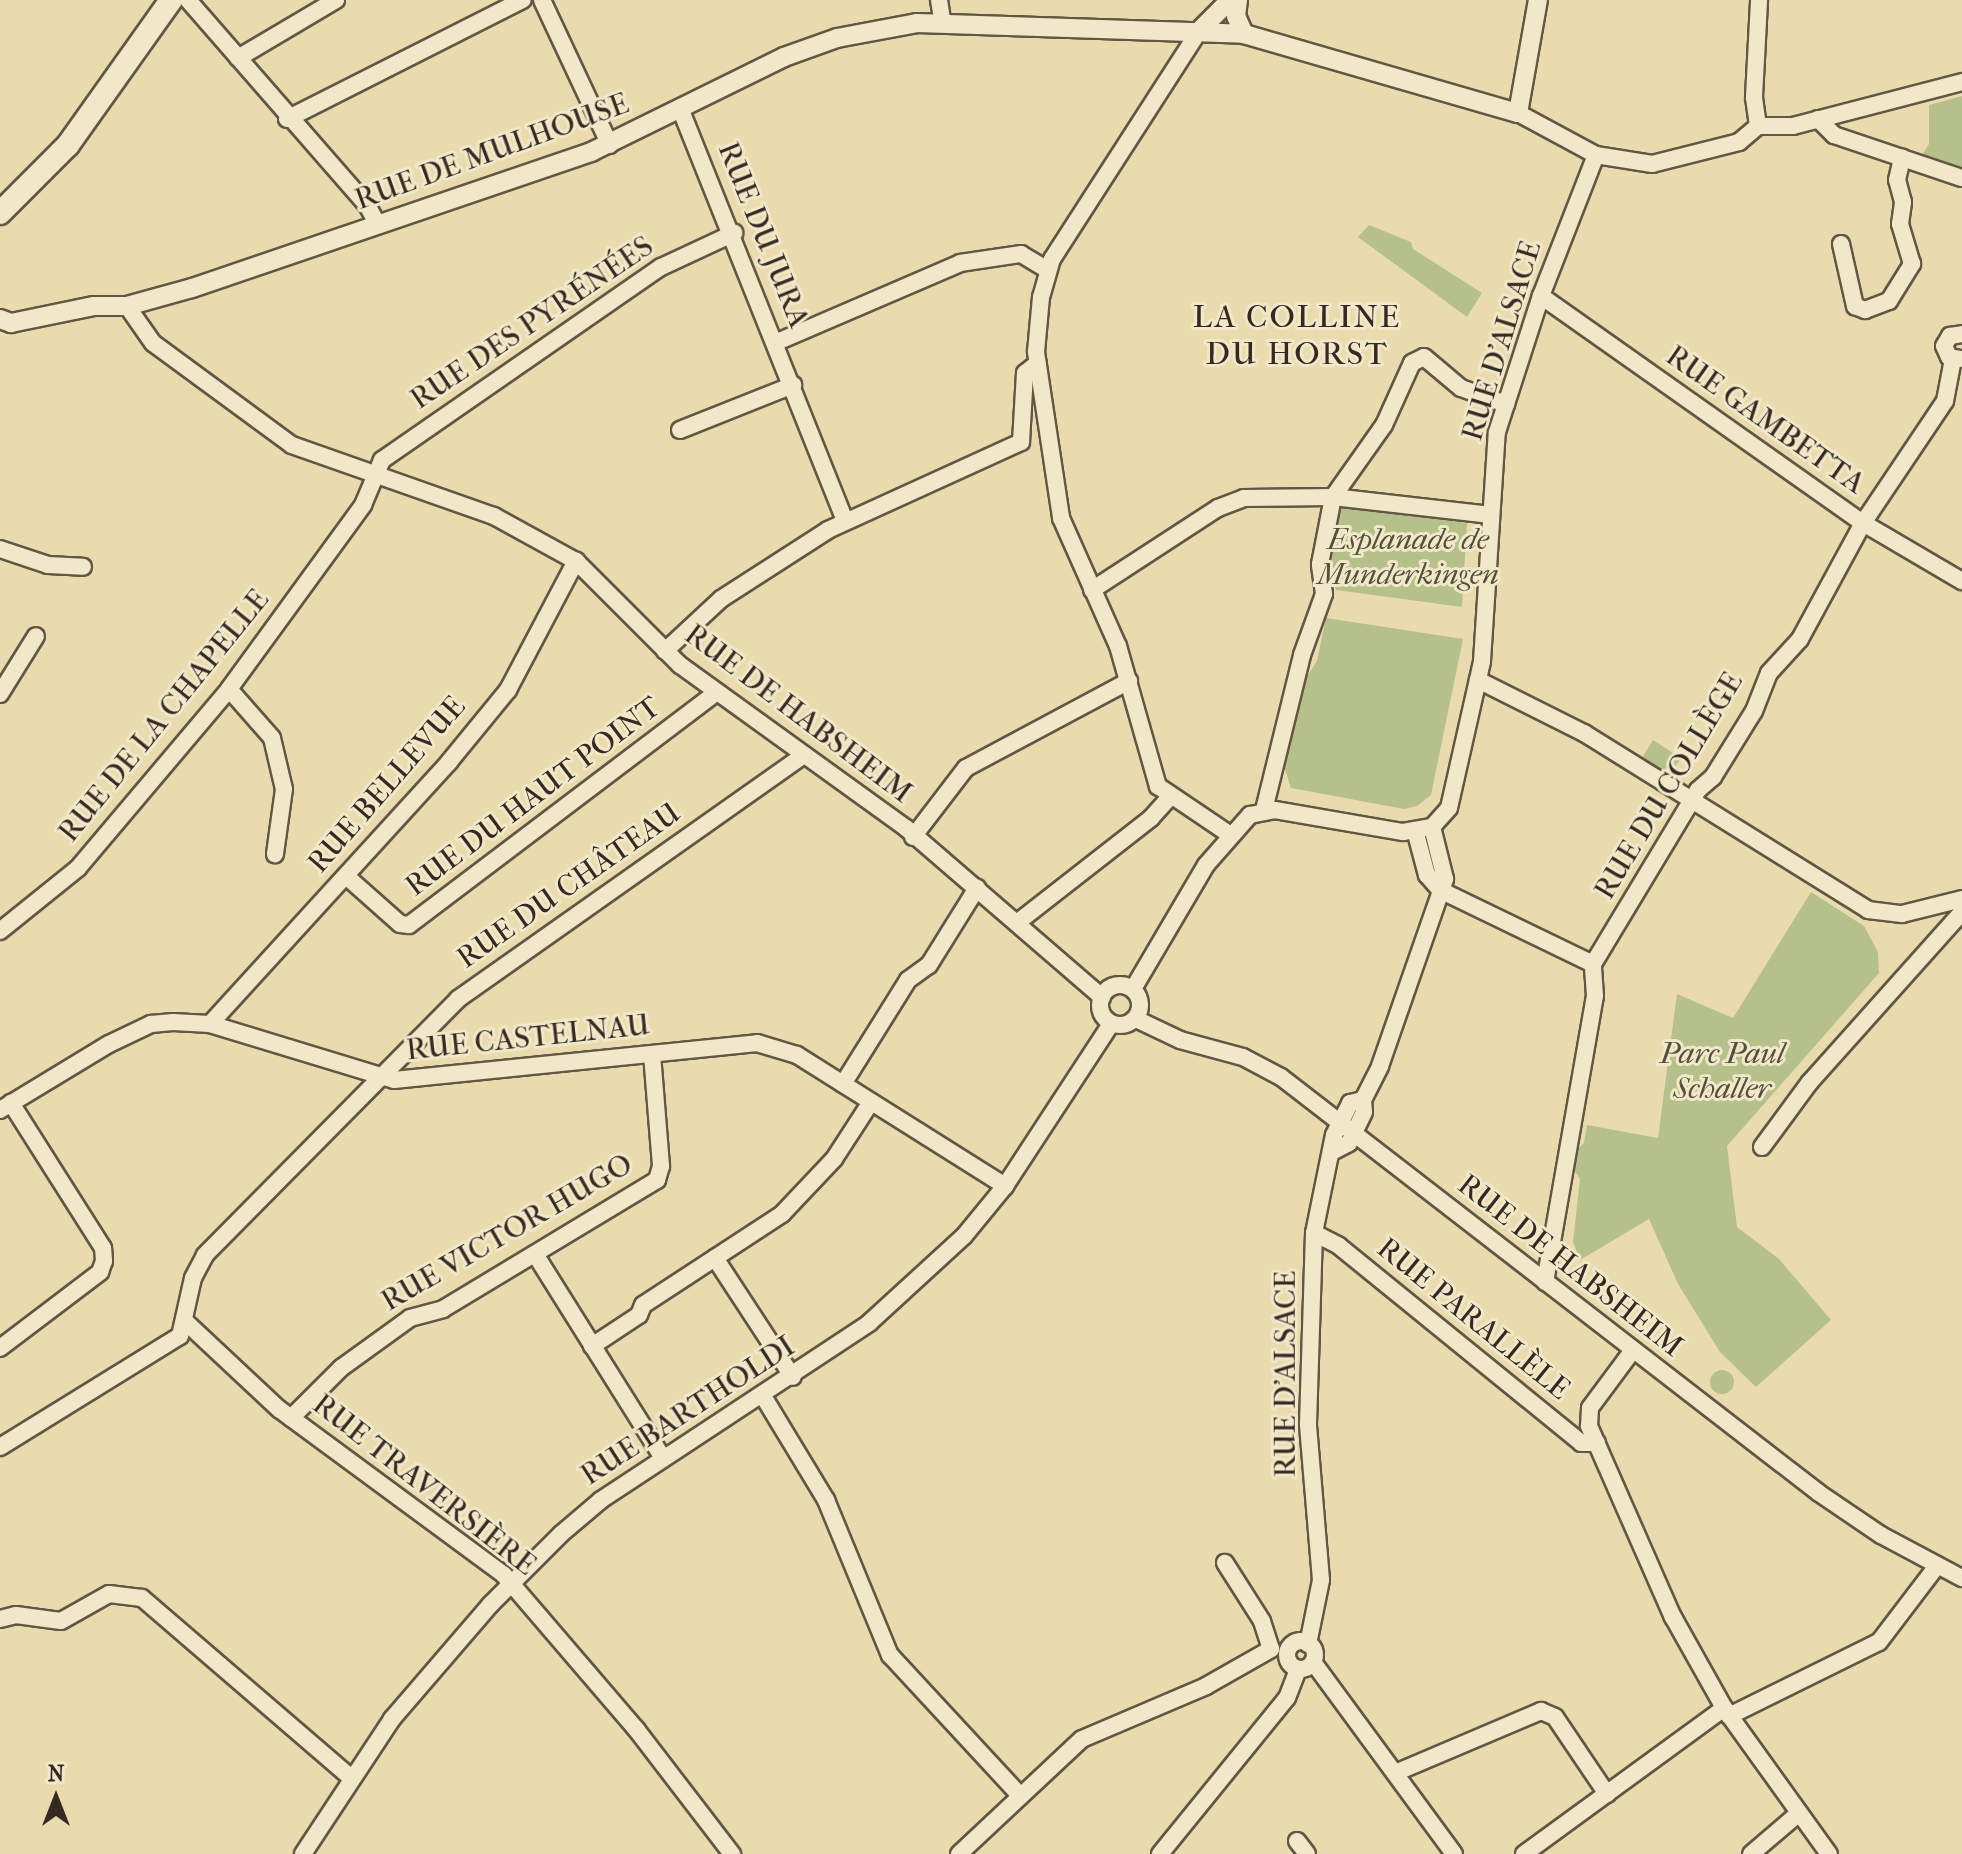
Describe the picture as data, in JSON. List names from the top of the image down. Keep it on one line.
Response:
{"streets":{"street":["RUE DE MULHOUSE","RUE DU JURA","RUE DES PYRÉNÉES","RUE D'ALSACE","RUE GAMBETTA","RUE DE HABSHEIM","RUE DE LA CHAPELLE","RUE BELLEVUE","RUE DU COLLÈGE","RUE DU HAUT POINT","RUE DU CHÂTEAU","RUE CASTELNAU","RUE VICTOR HUGO","RUE PARALLÈLE","RUE BARTHOLDI","RUE TRAVERSIÈRE"]},"crossings":[["RUE DE MULHOUSE","RUE DU JURA"],["RUE DE MULHOUSE","RUE DE HABSHEIM"],["RUE DU JURA","RUE DES PYRÉNÉES"],["RUE DES PYRÉNÉES","RUE DE HABSHEIM"],["RUE DES PYRÉNÉES","RUE DE LA CHAPELLE"],["RUE D'ALSACE","RUE GAMBETTA"],["RUE D'ALSACE","RUE DE HABSHEIM"],["RUE D'ALSACE","RUE PARALLÈLE"],["RUE GAMBETTA","RUE DU COLLÈGE"],["RUE DE HABSHEIM","RUE DE LA CHAPELLE"],["RUE DE HABSHEIM","RUE BELLEVUE"],["RUE DE HABSHEIM","RUE DU HAUT POINT"],["RUE DE HABSHEIM","RUE DU CHÂTEAU"],["RUE DE HABSHEIM","RUE BARTHOLDI"],["RUE BELLEVUE","RUE DU HAUT POINT"],["RUE BELLEVUE","RUE CASTELNAU"],["RUE DU CHÂTEAU","RUE CASTELNAU"],["RUE DU CHÂTEAU","RUE TRAVERSIÈRE"],["RUE CASTELNAU","RUE VICTOR HUGO"],["RUE CASTELNAU","RUE BARTHOLDI"],["RUE VICTOR HUGO","RUE TRAVERSIÈRE"],["RUE BARTHOLDI","RUE TRAVERSIÈRE"]],"districts":["LA COLLINE DU HORST"],"parks":["Esplanade de Munderkingen","Parc Paul Schaller"],"north":"top"}
